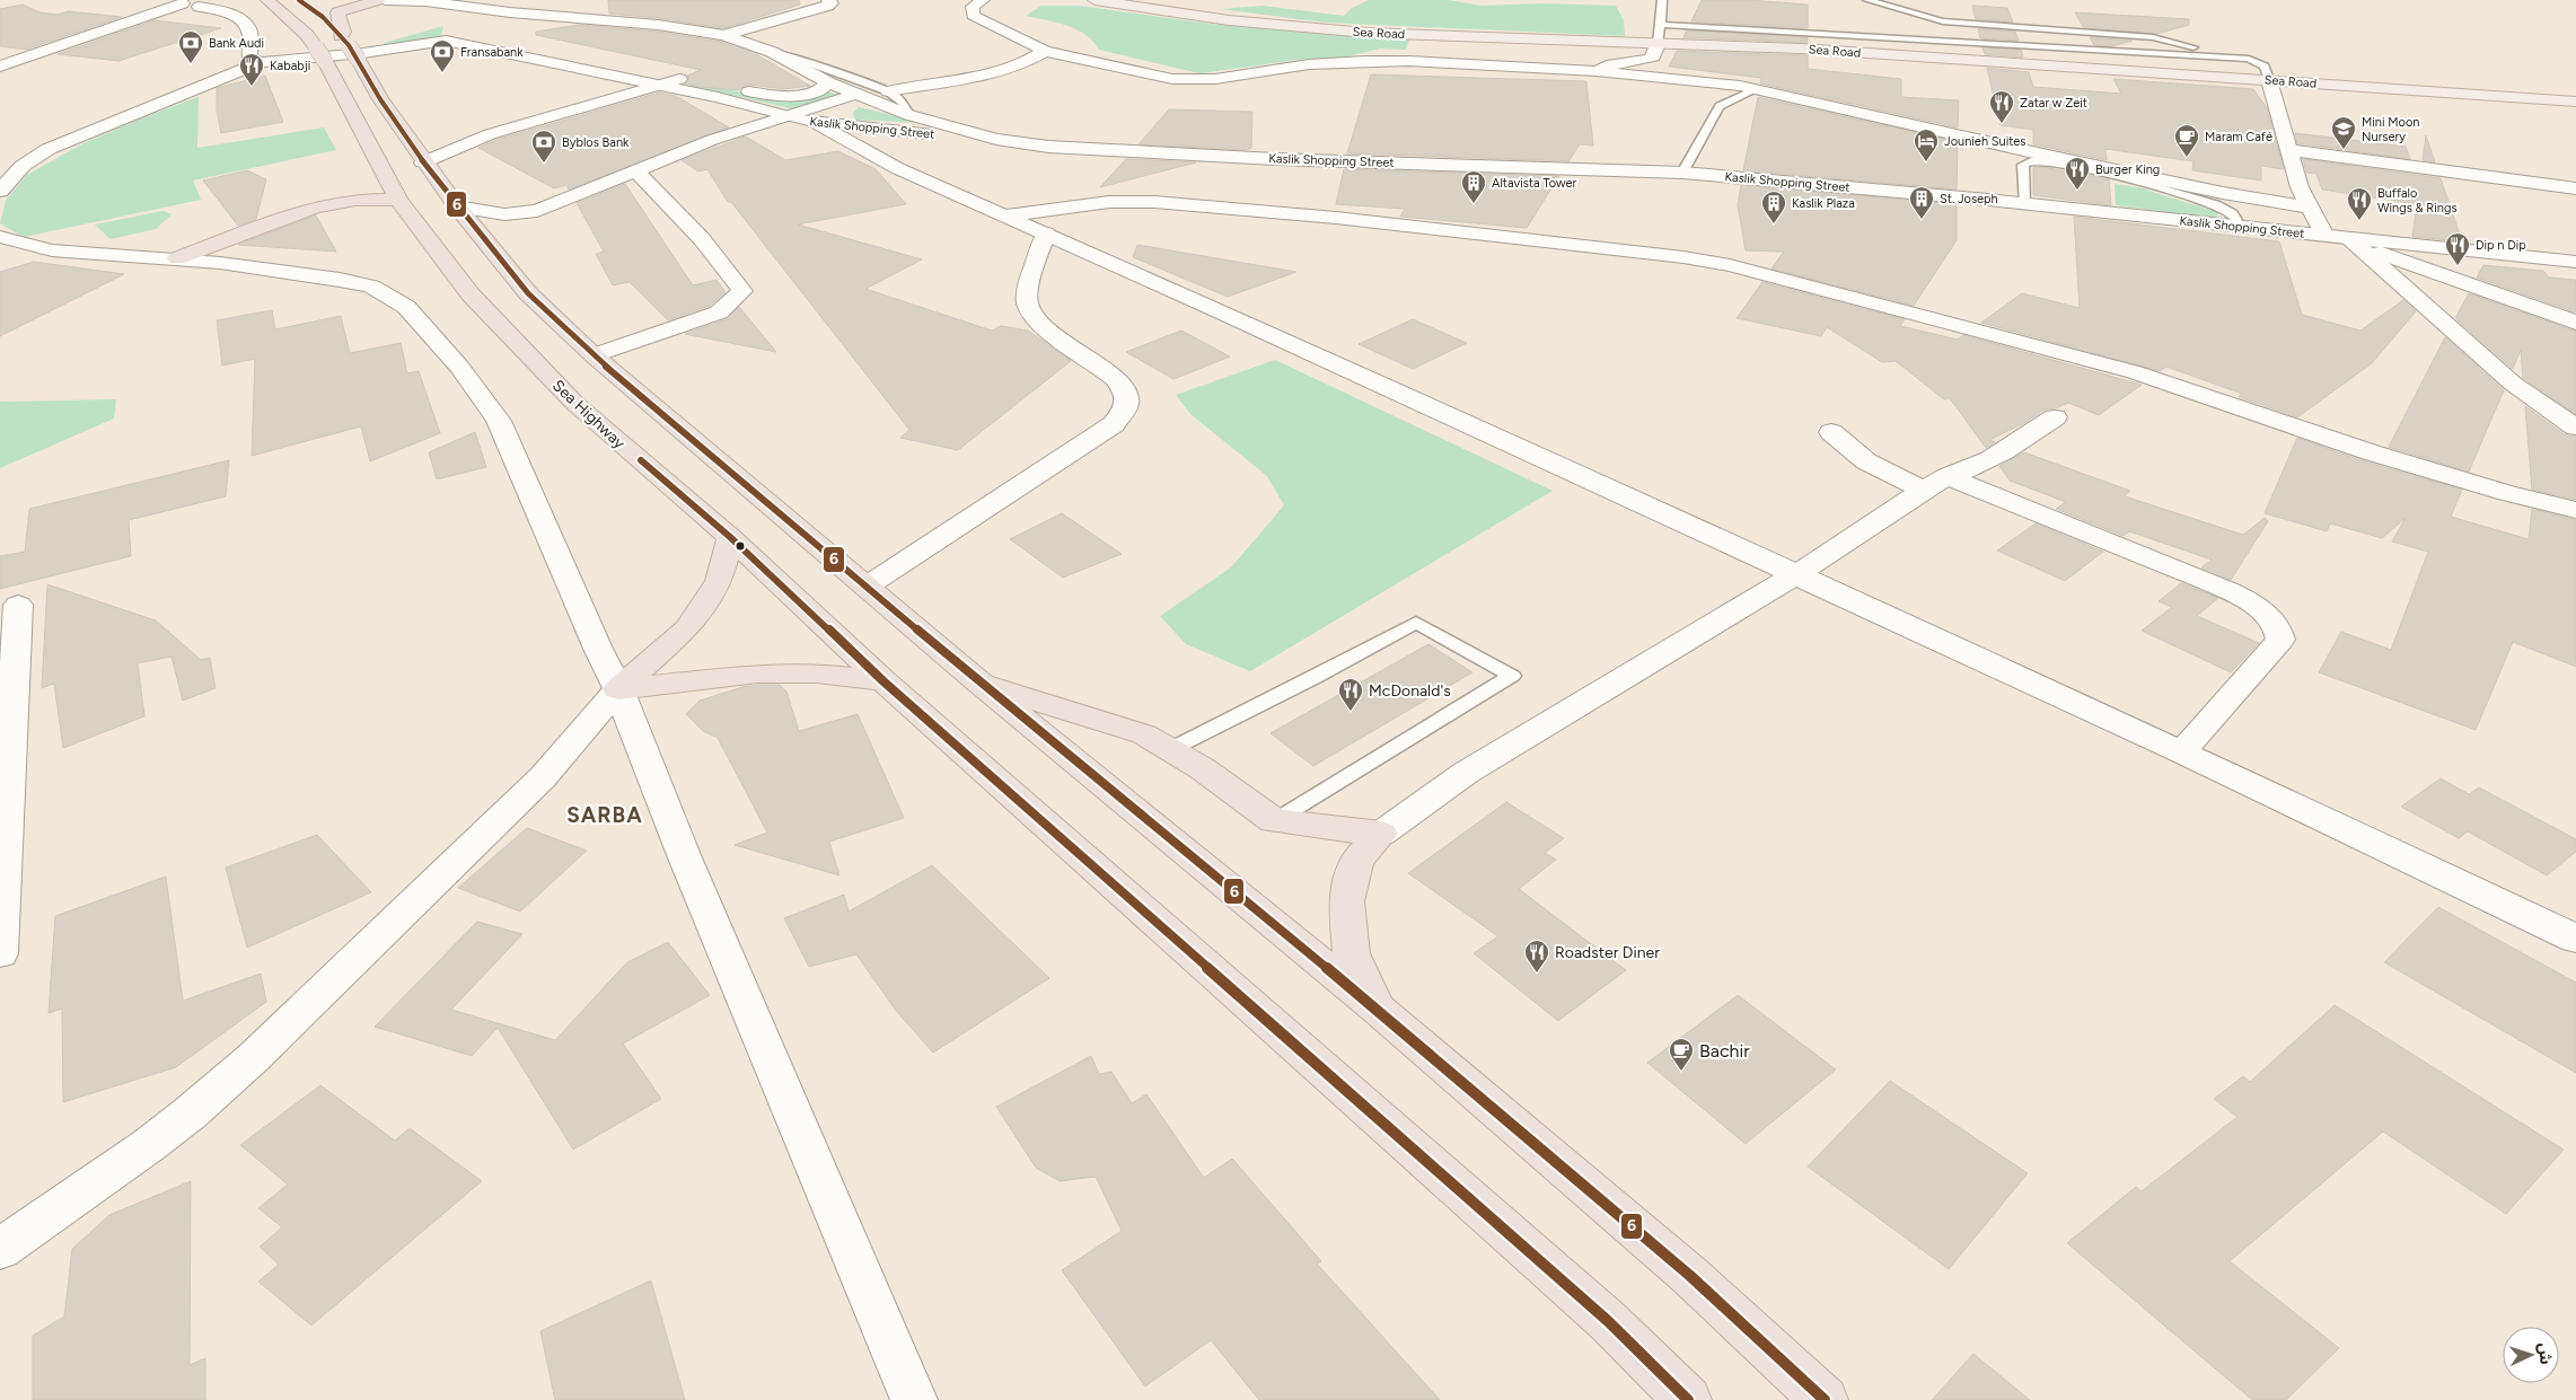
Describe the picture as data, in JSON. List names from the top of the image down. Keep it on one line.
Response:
{"streets":{"highway":["Sea Highway"],"main road":["Sea Road"],"street":["Kaslik Shopping Street"]},"districts":["SARBA"],"places":{"bank":["Bank Audi","Fransabank","Byblos Bank"],"restaurant":["Kababji","Zatar w Zeit","Burger King","Buffalo Wings & Rings","Dip n Dip","McDonald's","Roadster Diner"],"school or university":["Mini Moon Nursery"],"cafe":["Maram Café","Bachir"],"hotel":["Jounieh Suites"],"building":["Altavista Tower","St. Joseph","Kaslik Plaza"]},"lines":["transit line 6"],"north":"right"}
